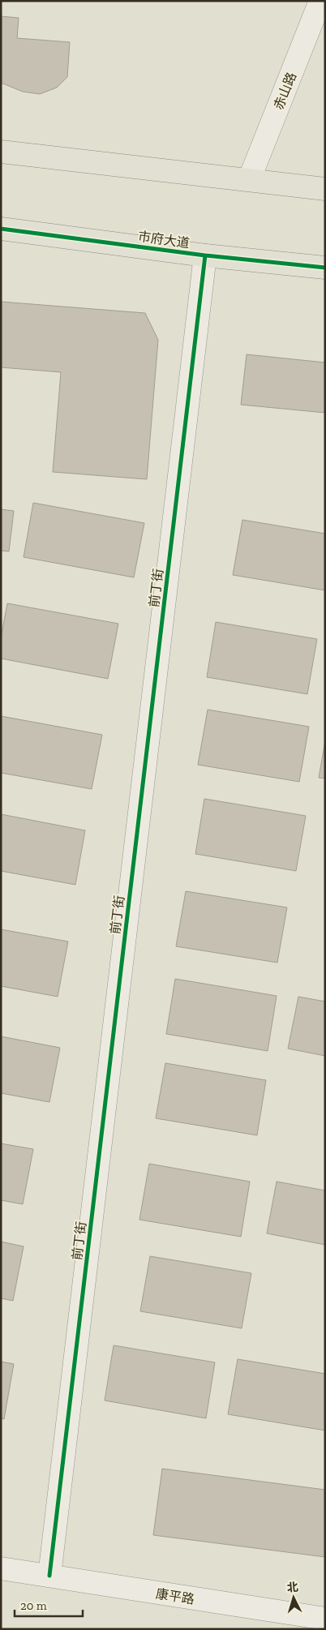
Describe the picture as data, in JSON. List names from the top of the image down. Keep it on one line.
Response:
{"streets":{"main road":["市府大道"],"street":["赤山路","前丁街","康平路"]},"crossings":[["市府大道","前丁街"],["前丁街","康平路"]],"scale_bar":"20 m","north":"top"}
